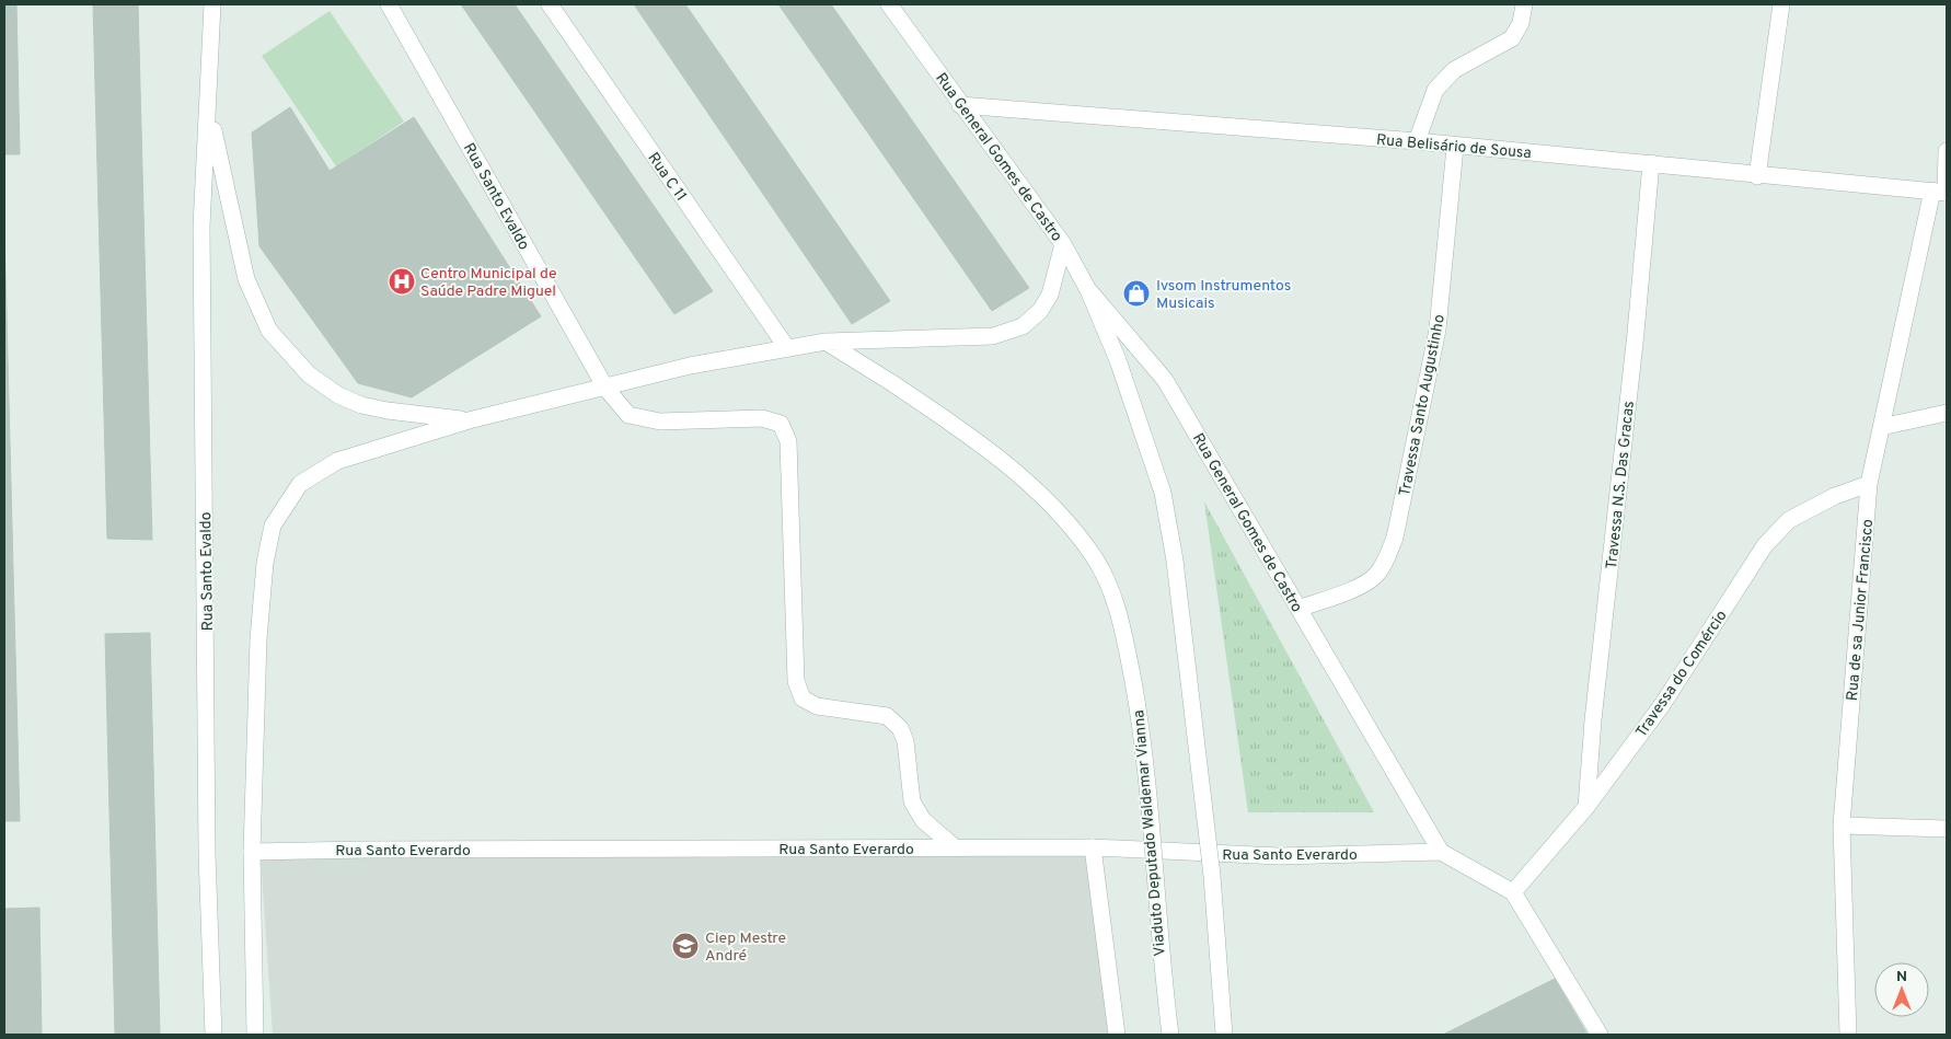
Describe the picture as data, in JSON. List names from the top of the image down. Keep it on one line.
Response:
{"streets":{"street":["Rua Belisário de Sousa","Rua General Gomes de Castro","Rua C 11","Rua Santo Evaldo","Travessa Santo Augustinho","Travessa N.S. Das Gracas","Rua de sa Junior Francisco","Travessa do Comércio","Viaduto Deputado Waldemar Vianna","Rua Santo Everardo"]},"crossings":[["Rua Belisário de Sousa","Rua General Gomes de Castro"],["Rua Belisário de Sousa","Travessa Santo Augustinho"],["Rua Belisário de Sousa","Travessa N.S. Das Gracas"],["Rua Belisário de Sousa","Rua de sa Junior Francisco"],["Rua General Gomes de Castro","Rua Santo Evaldo"],["Rua General Gomes de Castro","Travessa Santo Augustinho"],["Rua General Gomes de Castro","Rua Santo Everardo"],["Rua C 11","Rua Santo Evaldo"],["Rua Santo Evaldo","Viaduto Deputado Waldemar Vianna"],["Rua Santo Evaldo","Rua Santo Everardo"],["Travessa N.S. Das Gracas","Travessa do Comércio"],["Rua de sa Junior Francisco","Travessa do Comércio"]],"places":{"hospital":["Centro Municipal de Saúde Padre Miguel"],"shop":["Ivsom Instrumentos Musicais"],"school or university":["Ciep Mestre André"]},"north":"top"}
